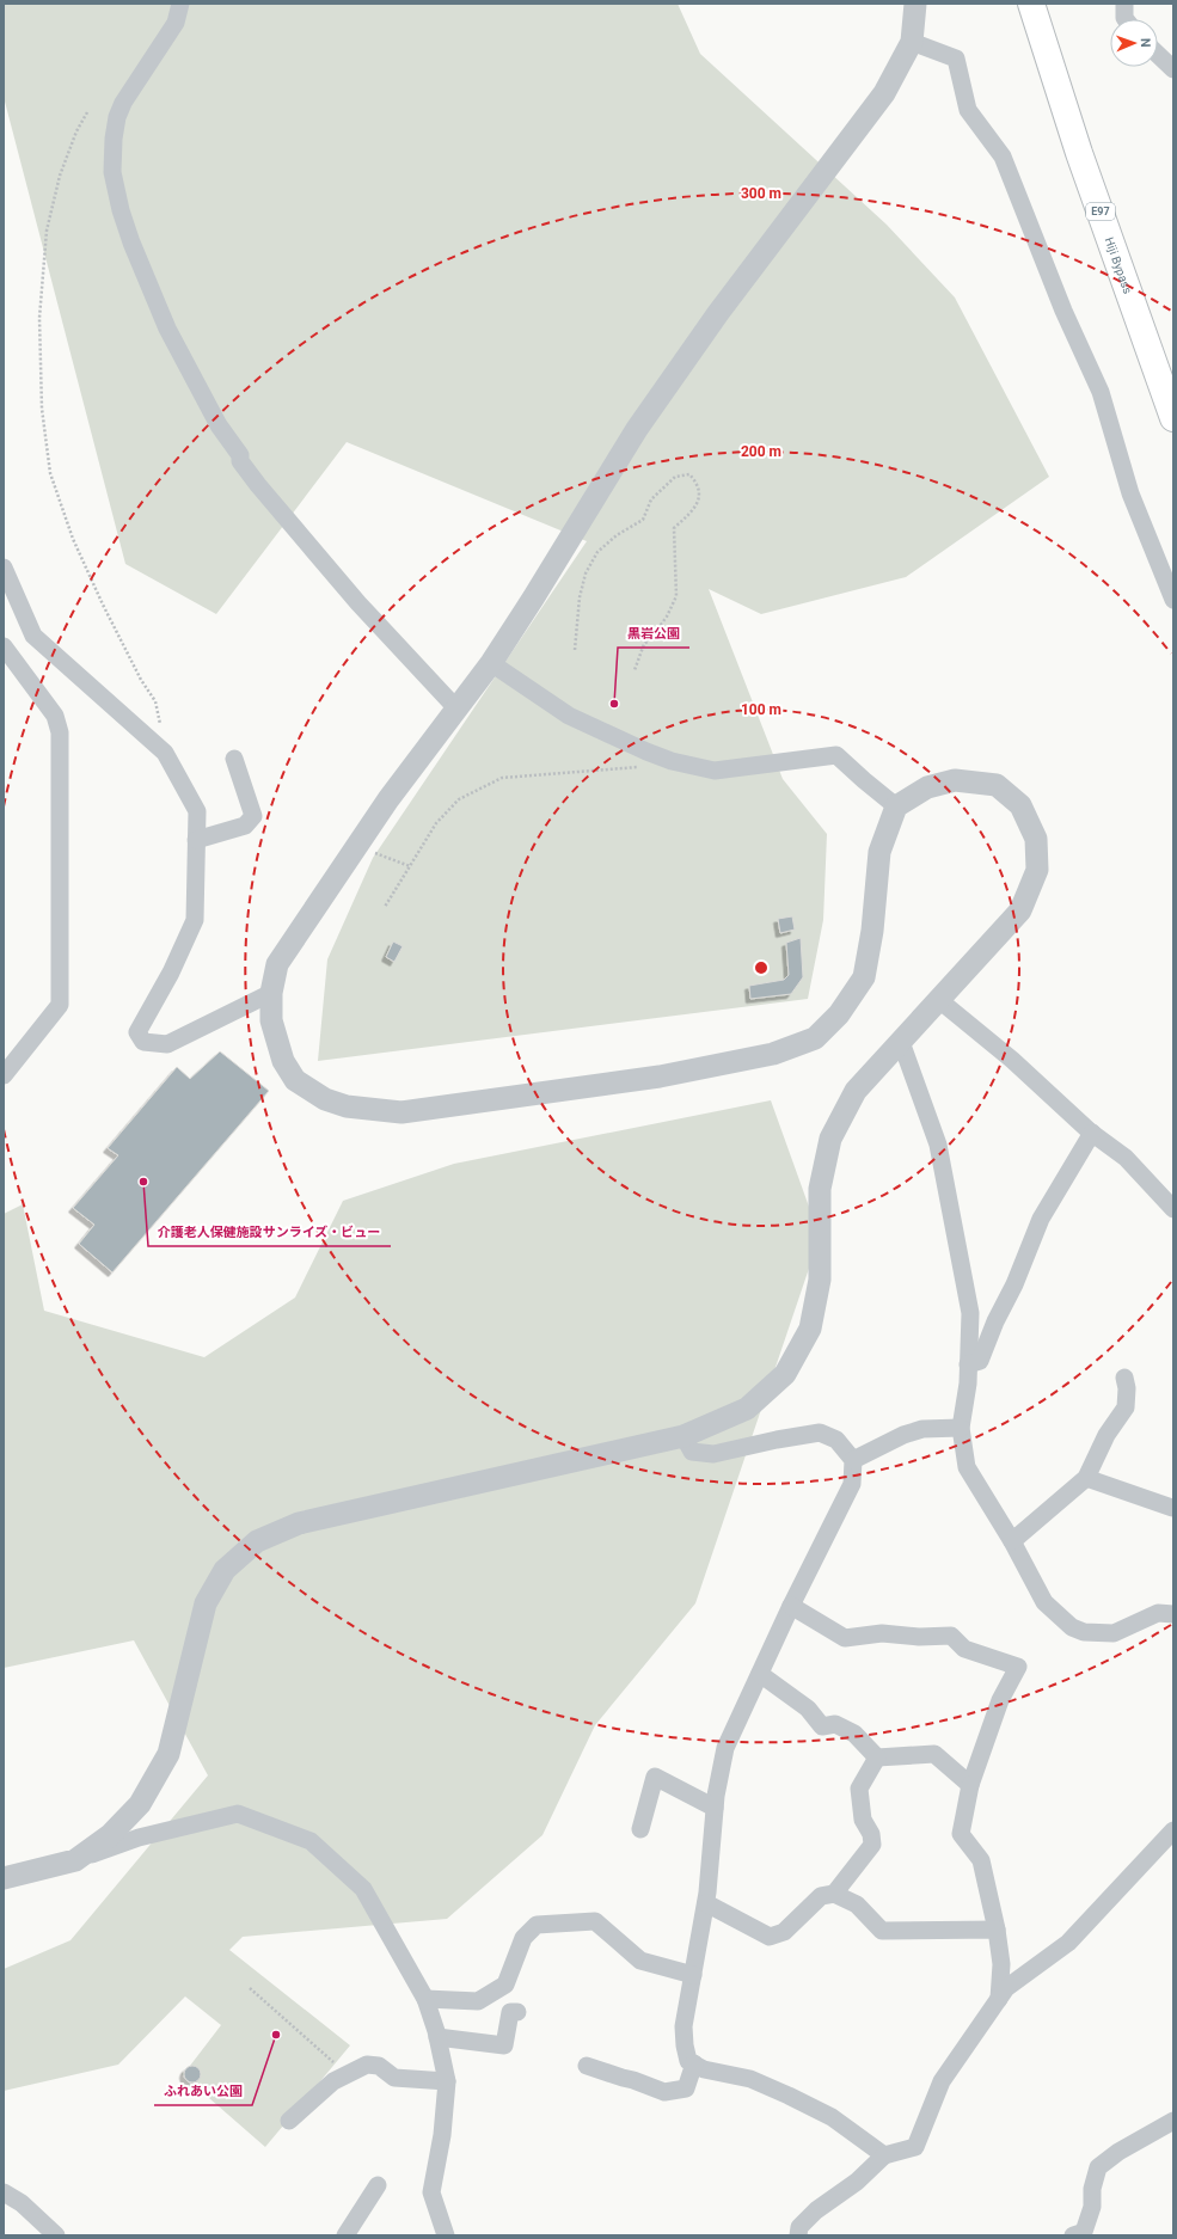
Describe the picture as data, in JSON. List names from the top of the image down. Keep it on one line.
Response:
{"streets":{"highway":["E97","Hiji Bypass"]},"places":["黒岩公園","介護老人保健施設サンライズ・ビュー","ふれあい公園"],"north":"right","rings":["300 m","200 m","100 m"]}
